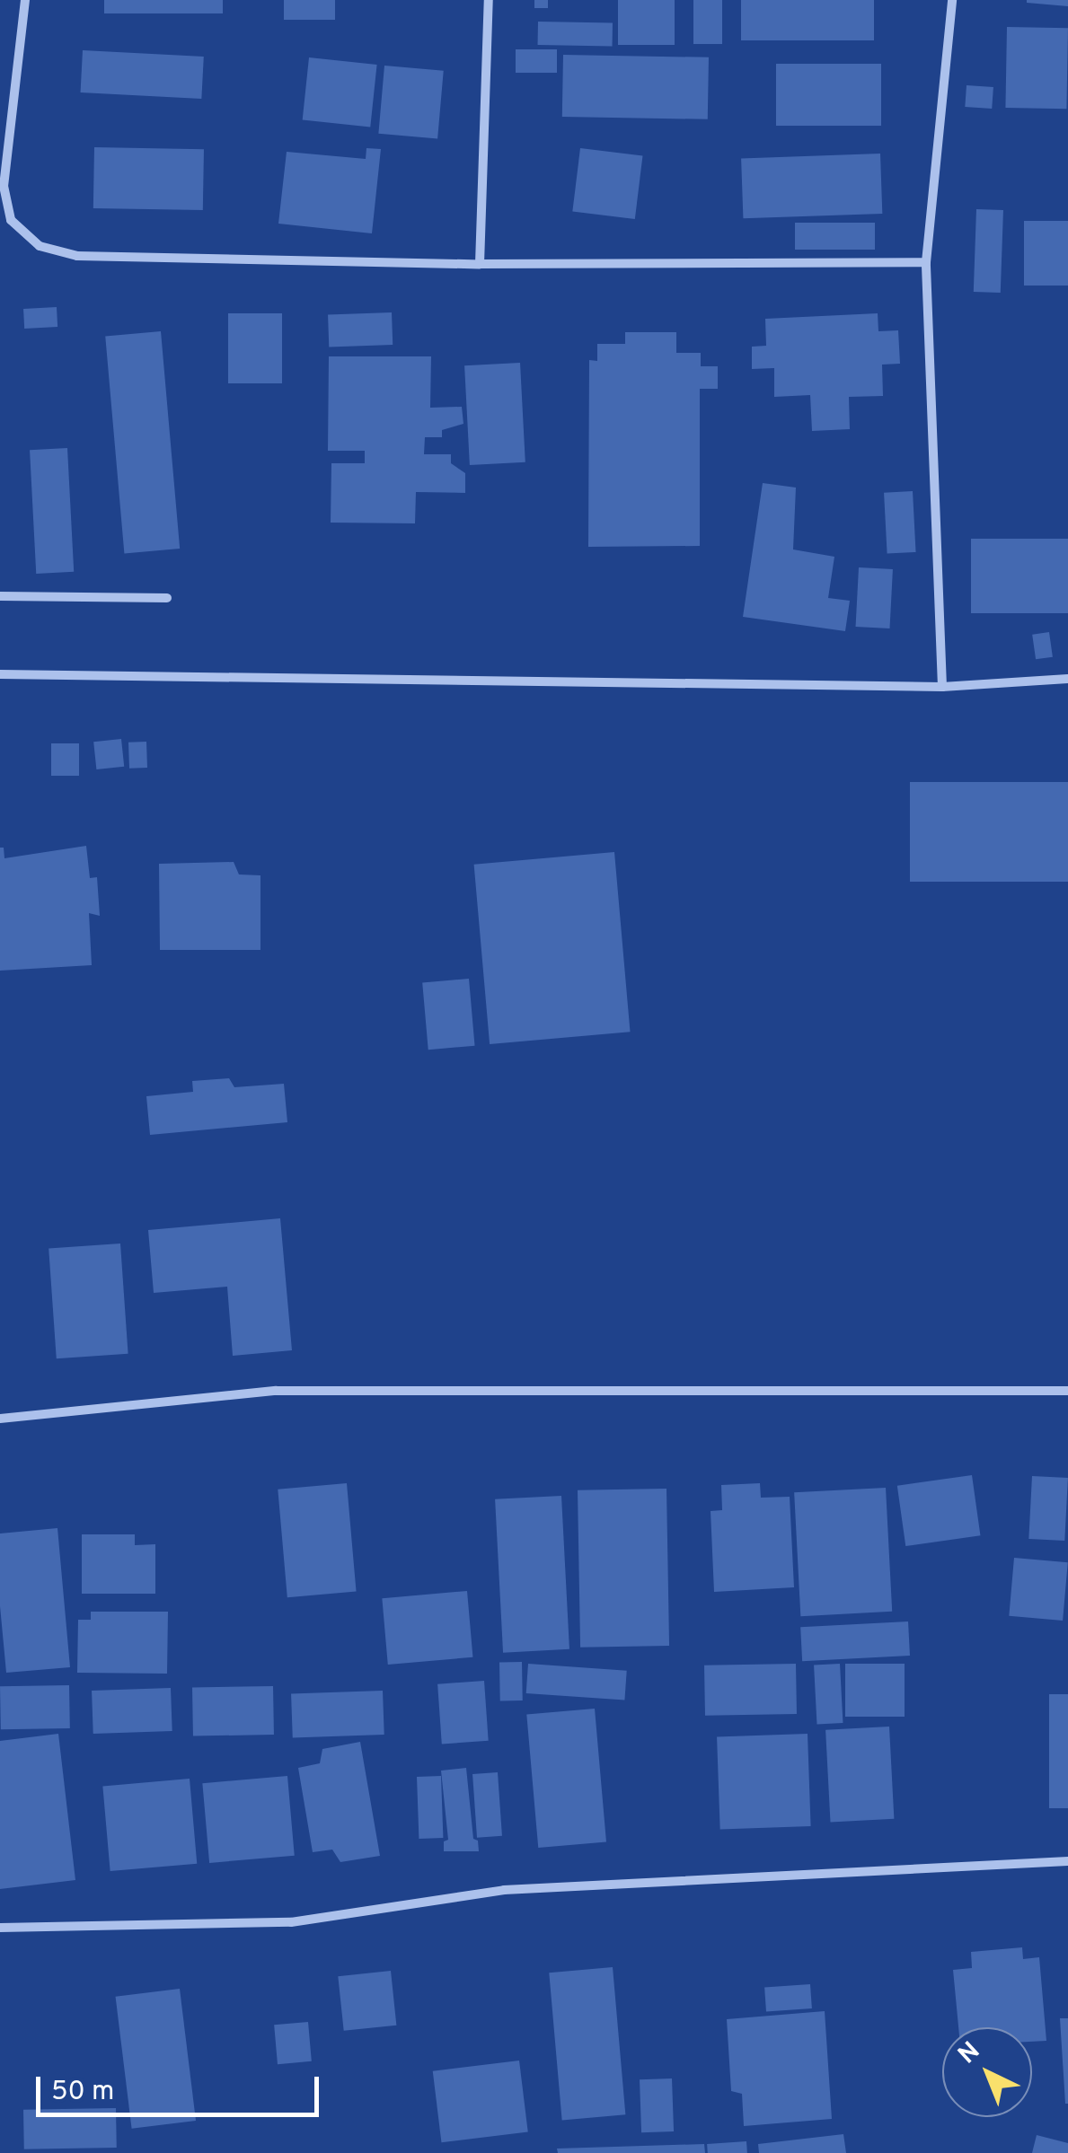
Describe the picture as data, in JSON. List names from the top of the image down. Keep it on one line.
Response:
{"scale_bar":"50 m","north":"top left"}
